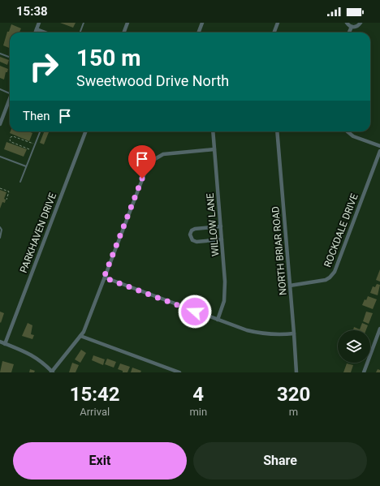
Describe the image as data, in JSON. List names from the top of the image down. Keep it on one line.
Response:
{"streets":{"street":["WILLOW LANE","ROCKDALE DRIVE","PARKHAVEN DRIVE","NORTH BRIAR ROAD"]},"crossings":[["ROCKDALE DRIVE","NORTH BRIAR ROAD"]],"page":{"status":"15:38","turn":["150 m","Sweetwood Drive North"],"then":"Then","eta":["15:42","Arrival","4","min","320","m"],"buttons":["Exit","Share"]}}
